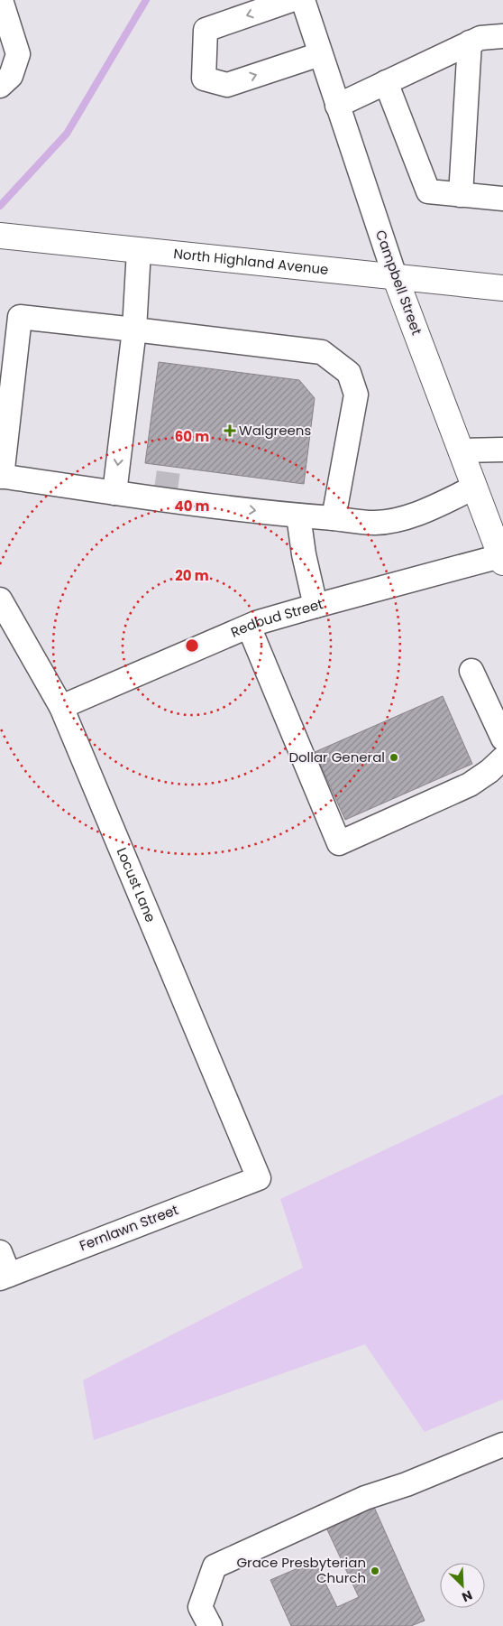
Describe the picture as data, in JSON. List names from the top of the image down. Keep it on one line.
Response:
{"streets":{"main road":["North Highland Avenue","Campbell Street"],"street":["Redbud Street","Locust Lane","Fernlawn Street"]},"crossings":[["North Highland Avenue","Campbell Street"],["Campbell Street","Redbud Street"],["Redbud Street","Locust Lane"],["Locust Lane","Fernlawn Street"]],"places":{"health":["Walgreens"],"other":["Dollar General","Grace Presbyterian Church"]},"north":"bottom right","rings":["60 m","40 m","20 m"]}
